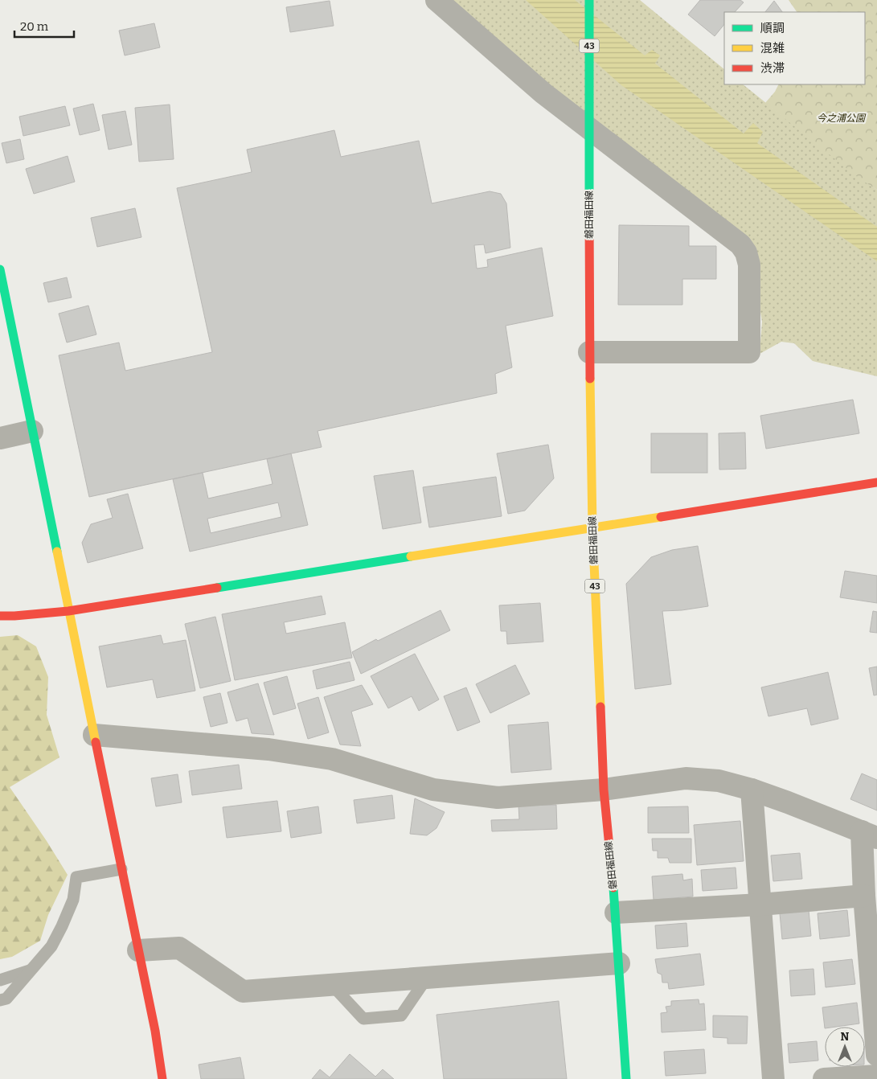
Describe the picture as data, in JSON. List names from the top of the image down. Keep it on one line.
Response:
{"streets":{"street":["43","磐田福田線"]},"parks":["今之浦公園"],"legend":["順調","混雑","渋滞"],"scale_bar":"20 m","north":"top"}
